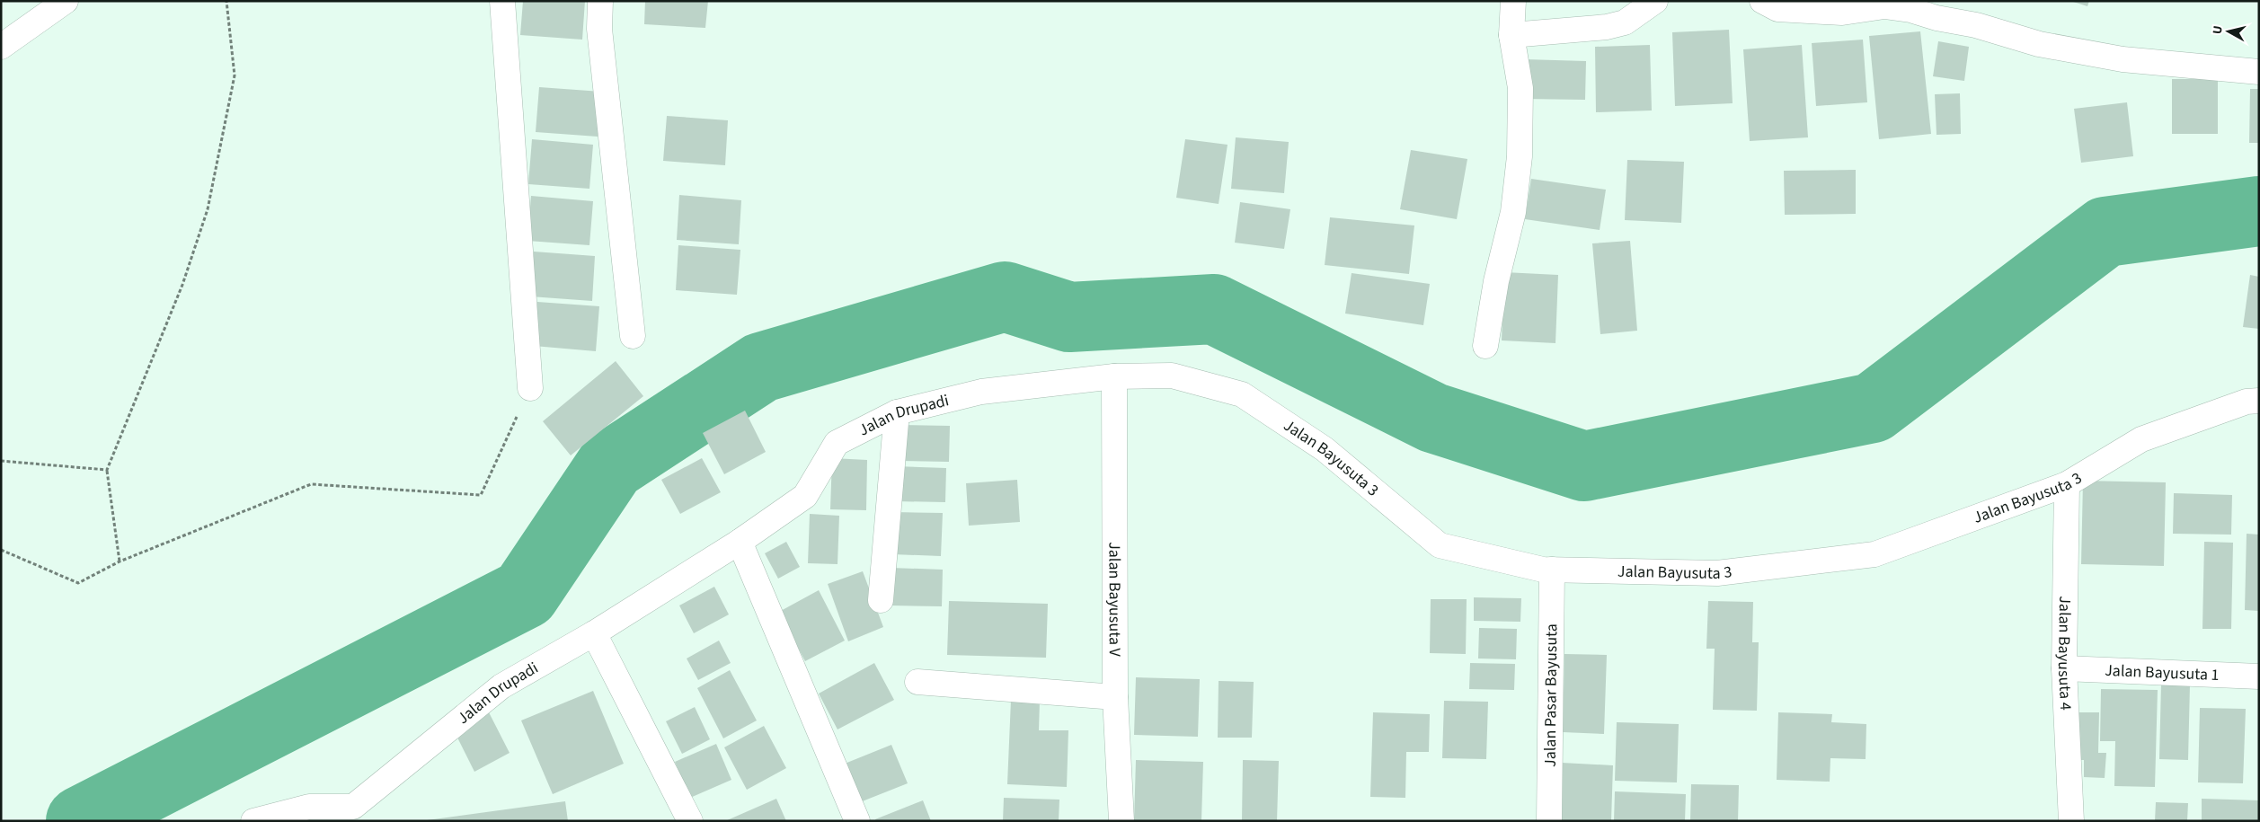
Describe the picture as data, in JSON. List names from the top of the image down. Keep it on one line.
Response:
{"streets":{"street":["Jalan Drupadi","Jalan Bayusuta 3","Jalan Bayusuta V","Jalan Bayusuta 4","Jalan Bayusuta 1","Jalan Pasar Bayusuta"]},"crossings":[["Jalan Drupadi","Jalan Bayusuta 3"],["Jalan Drupadi","Jalan Bayusuta V"],["Jalan Bayusuta 3","Jalan Bayusuta V"],["Jalan Bayusuta 3","Jalan Bayusuta 4"],["Jalan Bayusuta 3","Jalan Pasar Bayusuta"],["Jalan Bayusuta 4","Jalan Bayusuta 1"]],"north":"left"}
